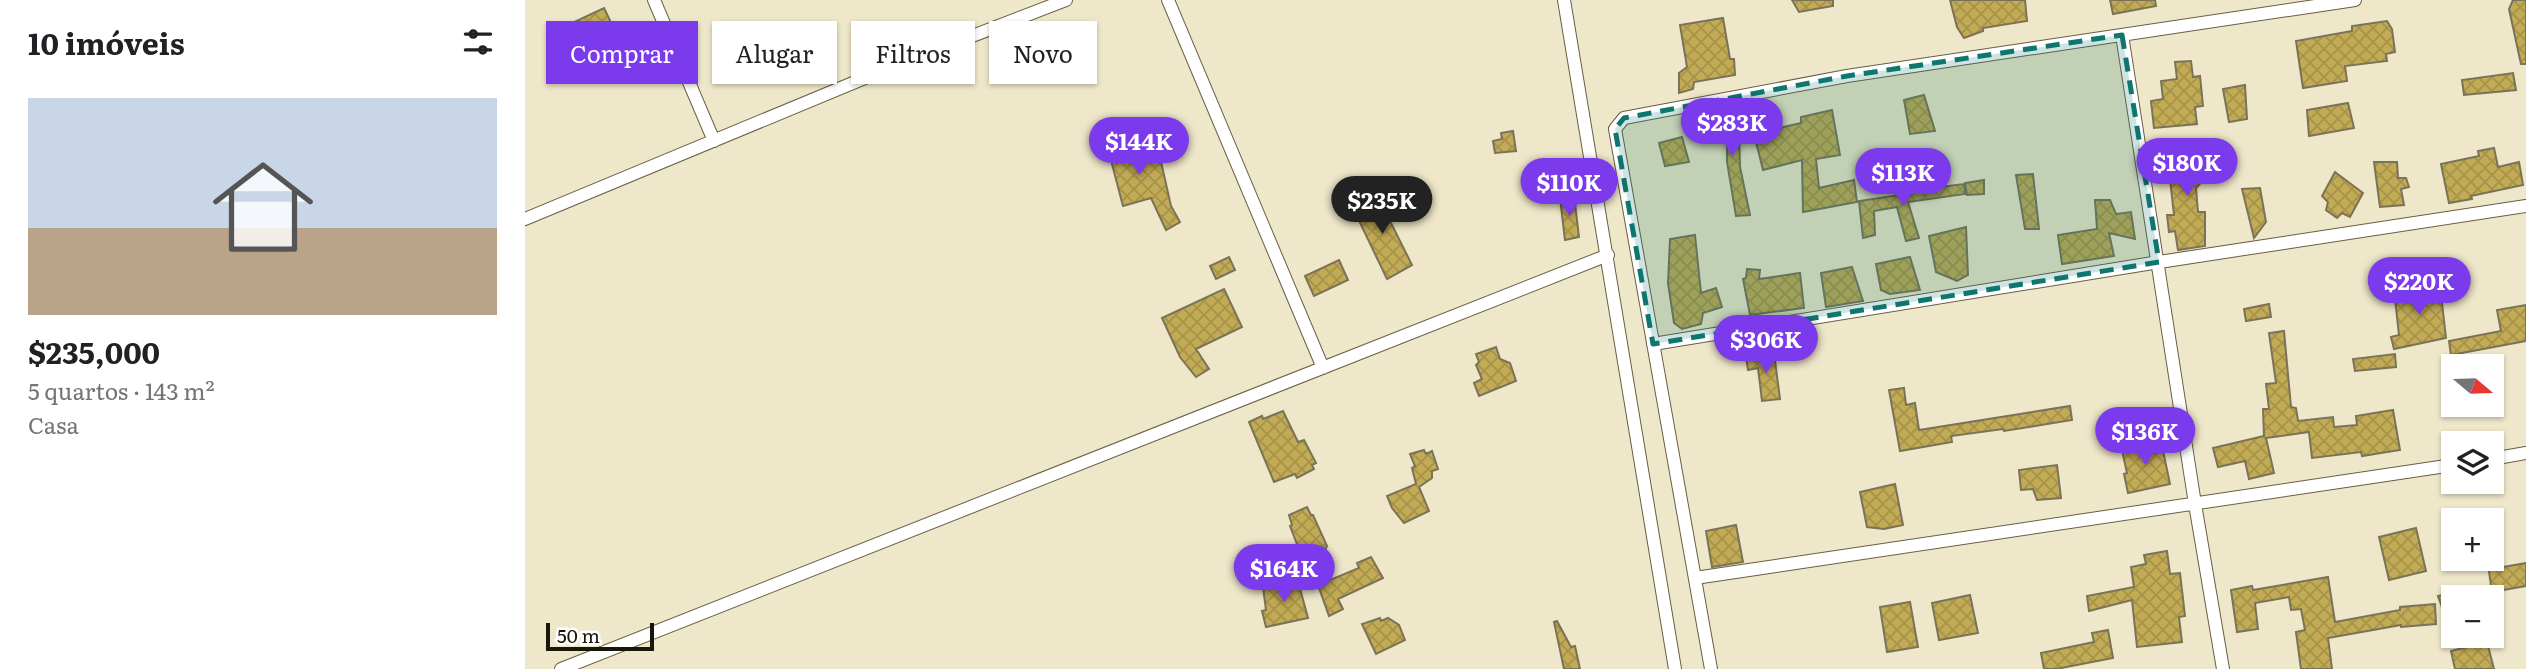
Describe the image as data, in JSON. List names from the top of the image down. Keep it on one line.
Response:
{"scale_bar":"50 m","north":"right","page":{"heading":"10 imóveis","chip":["Comprar","Alugar","Filtros","Novo"],"list":[{"name":"$235,000","note":"5 quartos · 143 m² · Casa"}],"price":["$283K","$144K","$180K","$113K","$110K","$235K","$220K","$306K","$136K","$164K"],"map_buttons":["+","−"],"scale":"50 m"}}
